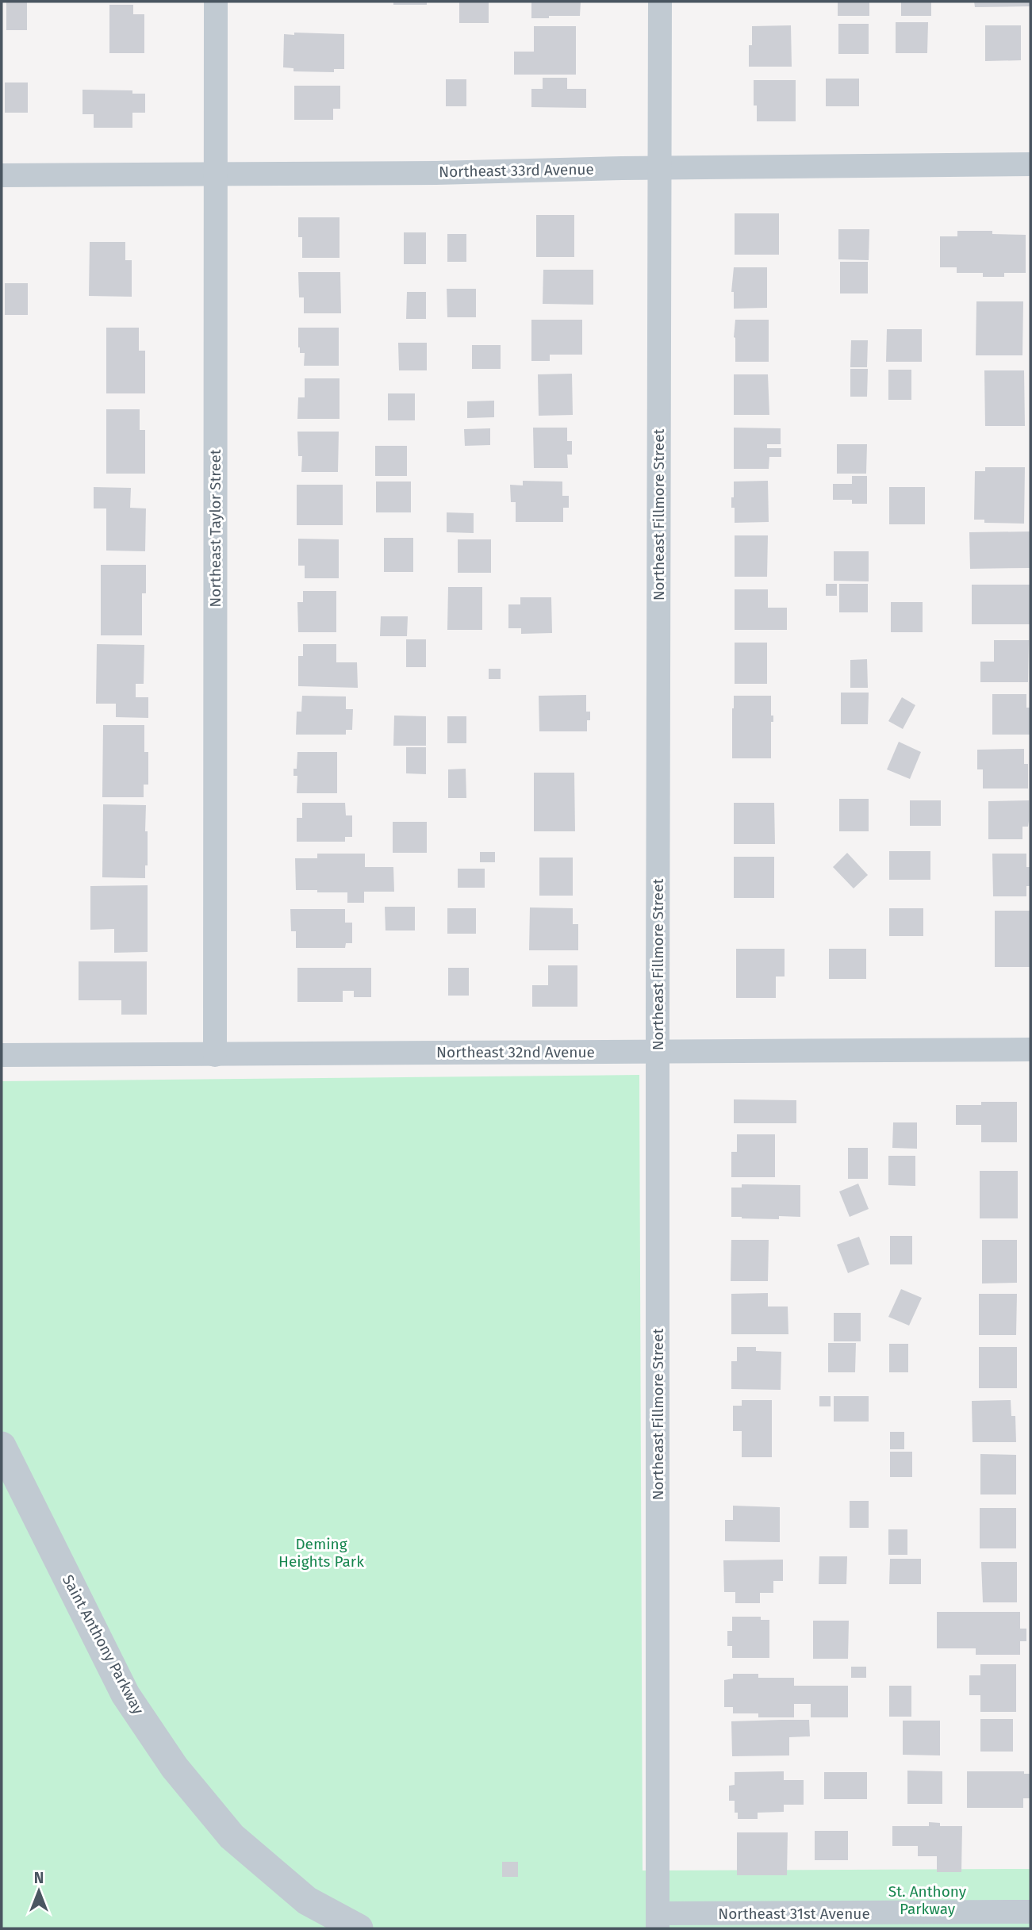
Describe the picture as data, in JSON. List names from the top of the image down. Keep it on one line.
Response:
{"streets":{"street":["Northeast 33rd Avenue","Northeast Fillmore Street","Northeast Taylor Street","Northeast 32nd Avenue","Saint Anthony Parkway","Northeast 31st Avenue"]},"crossings":[["Northeast 33rd Avenue","Northeast Fillmore Street"],["Northeast 33rd Avenue","Northeast Taylor Street"],["Northeast Fillmore Street","Northeast 32nd Avenue"],["Northeast Fillmore Street","Northeast 31st Avenue"],["Northeast Taylor Street","Northeast 32nd Avenue"]],"parks":["Deming Heights Park","St. Anthony Parkway"],"north":"top"}
